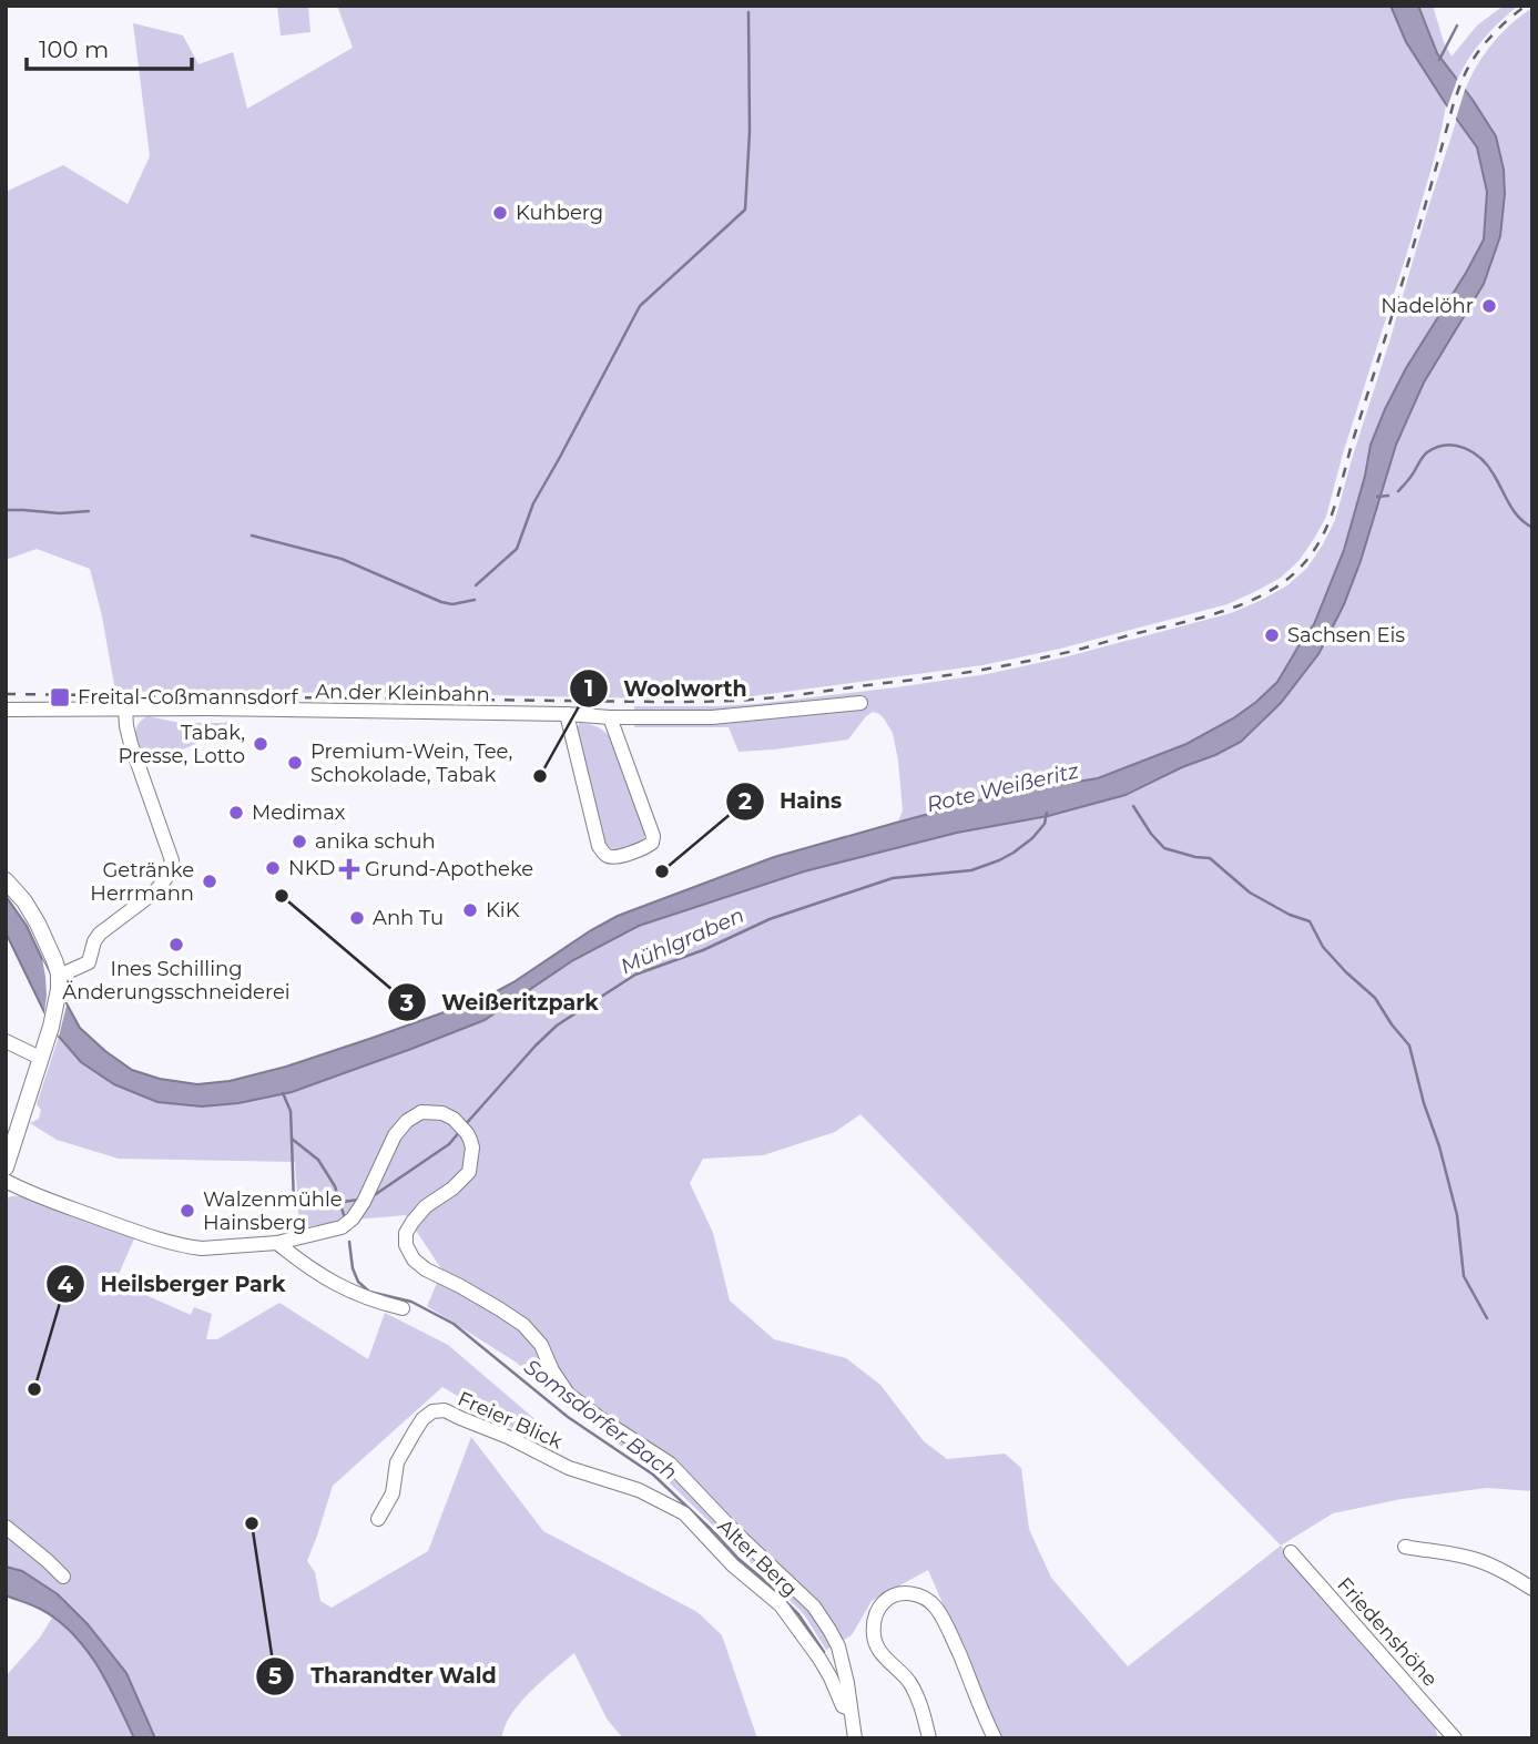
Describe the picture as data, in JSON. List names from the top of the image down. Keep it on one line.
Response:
{"streets":{"street":["An der Kleinbahn","Freier Blick","Alter Berg","Friedenshöhe"]},"crossings":[["Freier Blick","Alter Berg"]],"water":["Rote Weißeritz","Mühlgraben","Somsdorfer Bach"],"places":{"other":["Kuhberg","Nadelöhr","Sachsen Eis","Tabak, Presse, Lotto","Premium-Wein, Tee, Schokolade, Tabak","Woolworth","Medimax","anika schuh","NKD","Hains","Getränke Herrmann","Weißeritzpark","KiK","Anh Tu","Ines Schilling Änderungsschneiderei","Walzenmühle Hainsberg","Heilsberger Park","Tharandter Wald"],"transit":["Freital-Coßmannsdorf"],"health":["Grund-Apotheke"]},"scale_bar":"100 m"}
